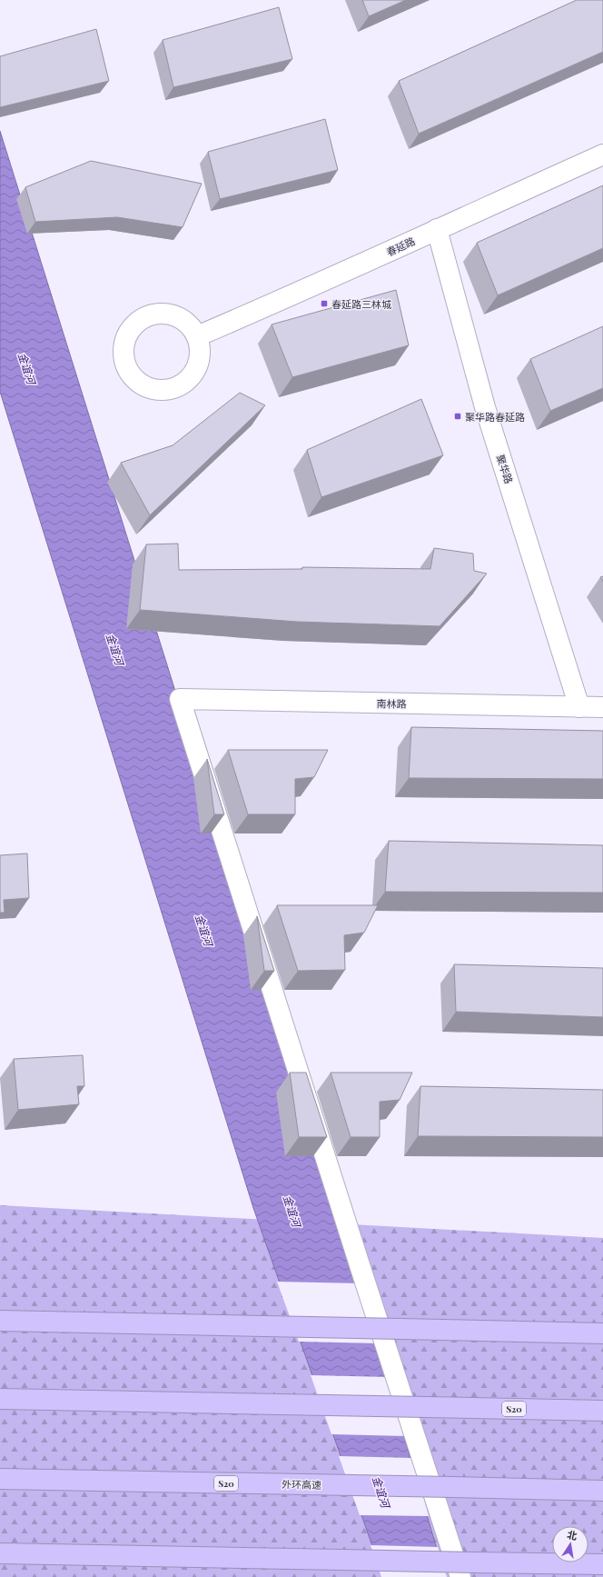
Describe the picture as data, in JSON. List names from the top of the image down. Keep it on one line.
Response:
{"streets":{"highway":["S20","外环高速"],"street":["春延路","聚华路","南林路"]},"crossings":[["春延路","聚华路"],["聚华路","南林路"]],"water":["金谊河"],"places":{"transit":["春延路三林城","聚华路春延路"]},"north":"top"}
